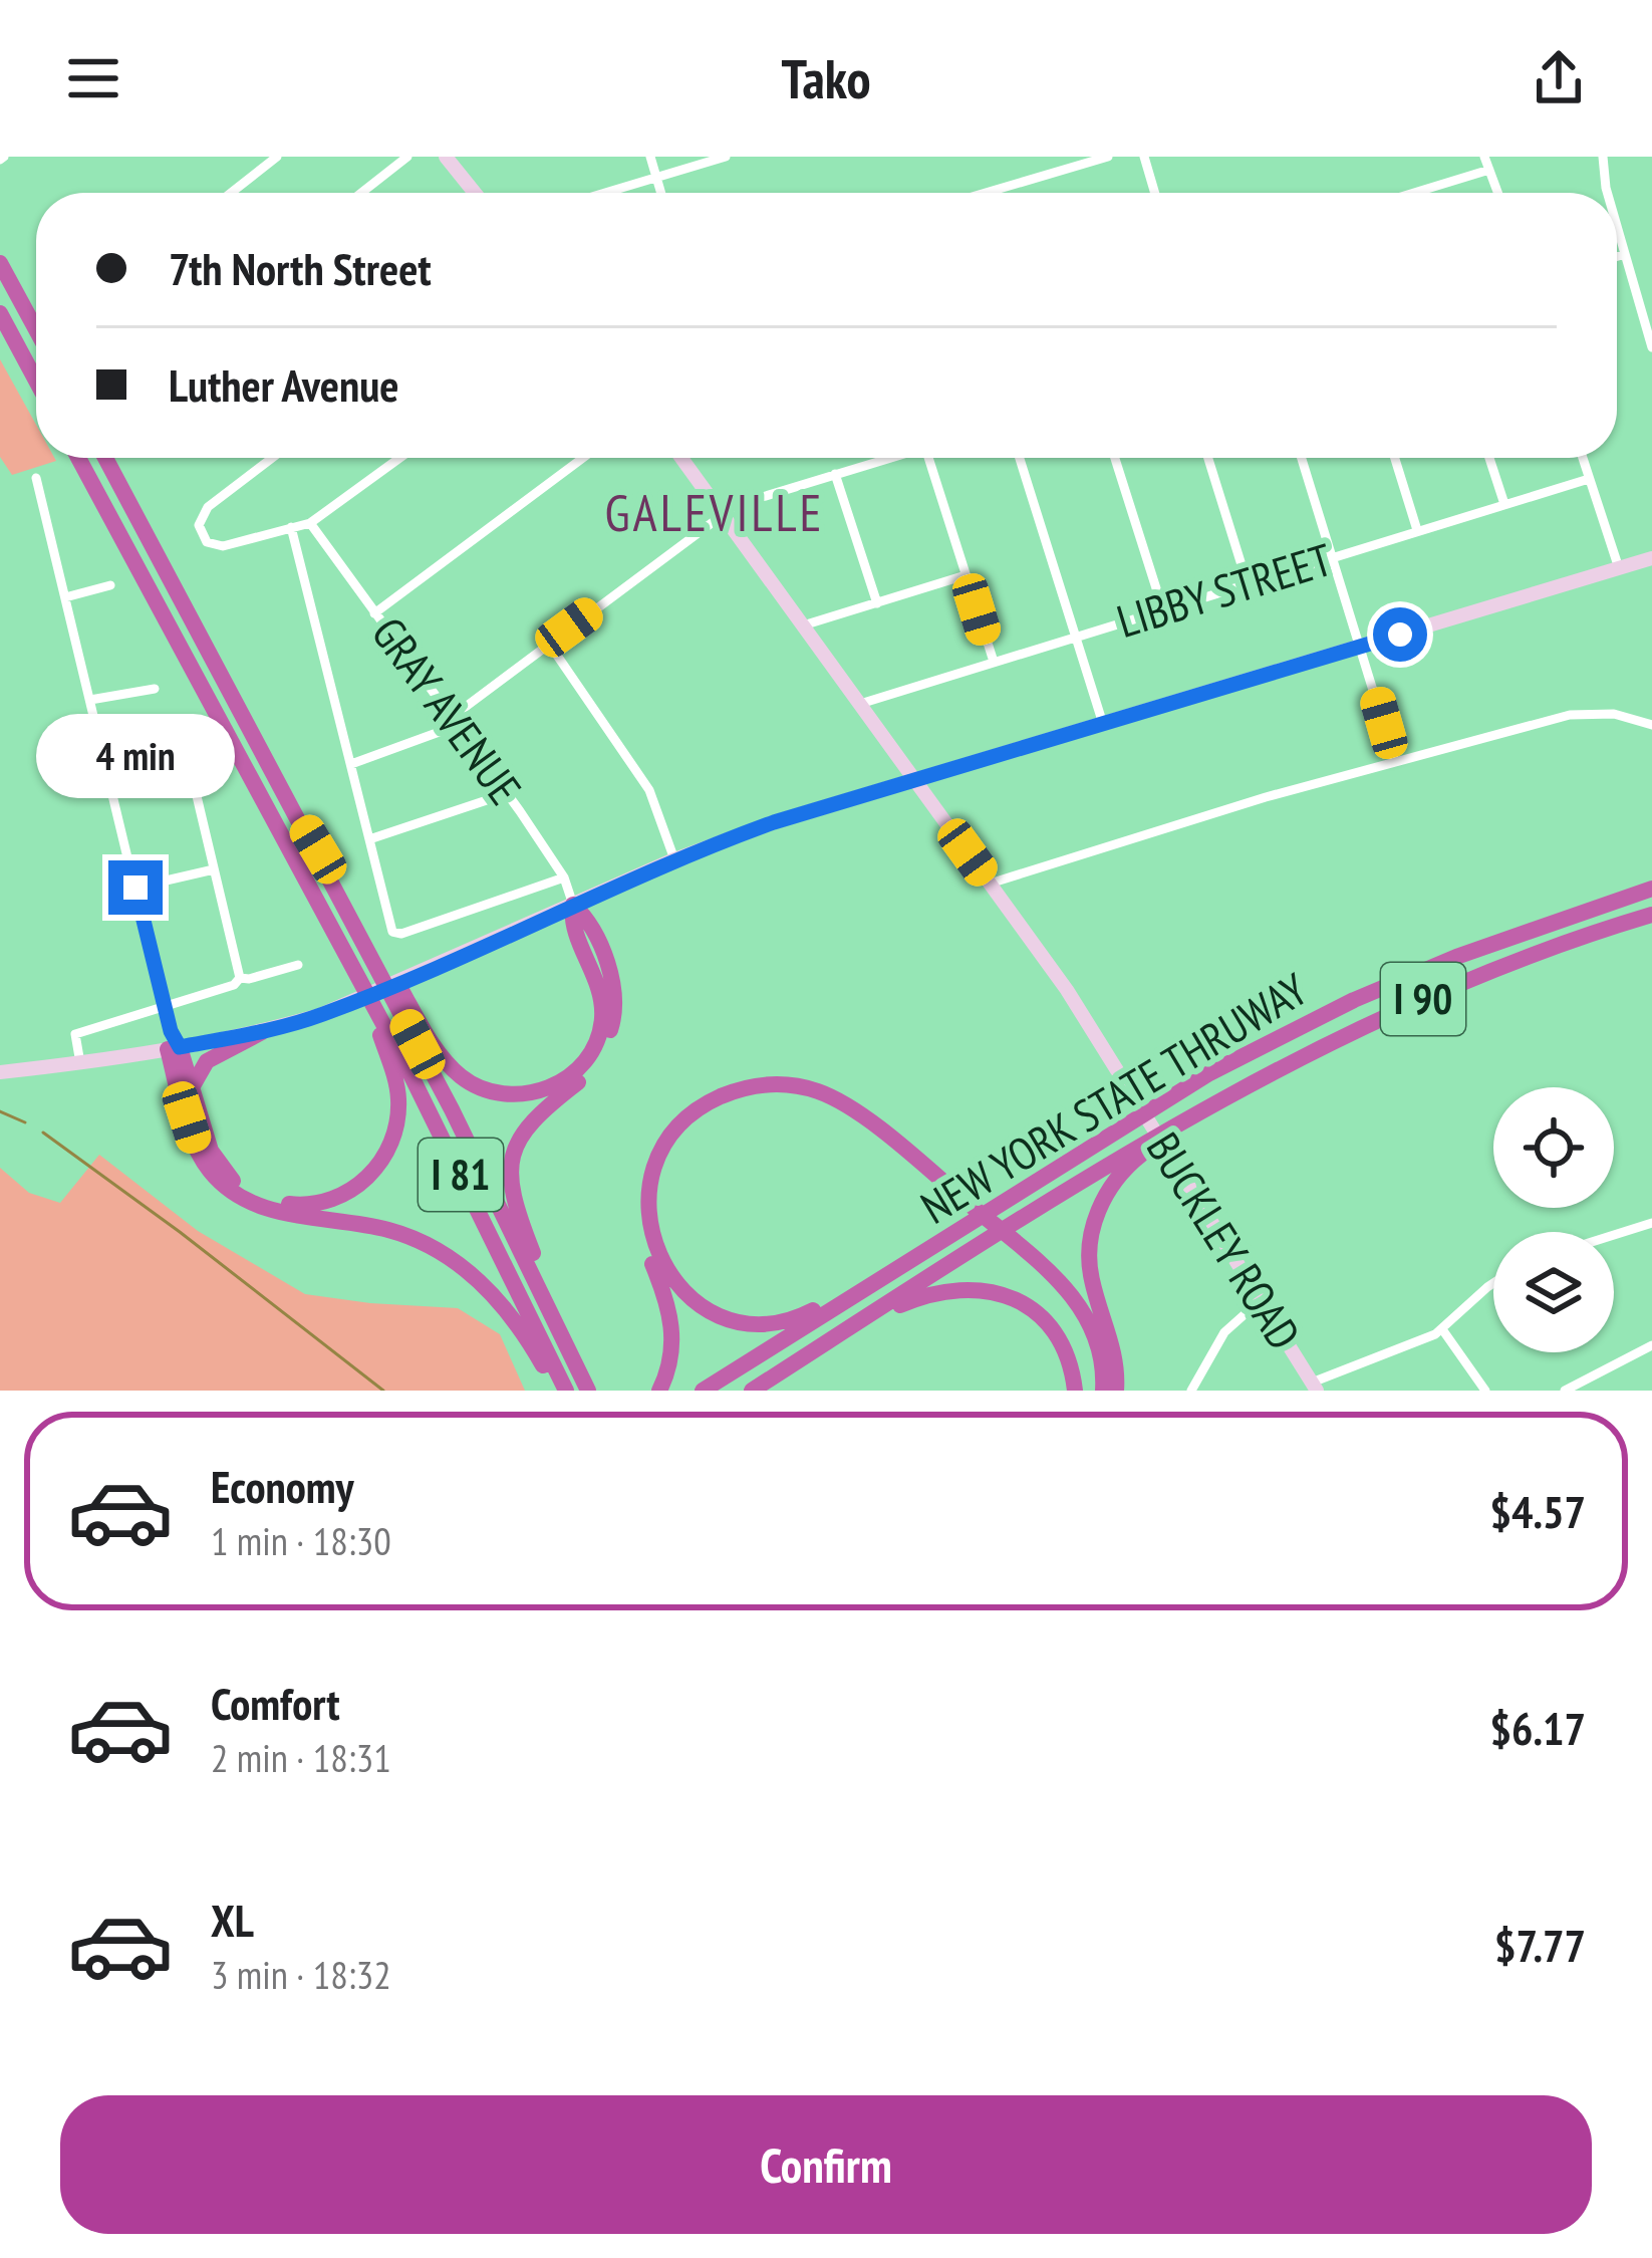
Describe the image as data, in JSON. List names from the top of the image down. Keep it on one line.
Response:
{"streets":{"highway":["I 90","NEW YORK STATE THRUWAY","I 81"],"street":["LIBBY STREET","GRAY AVENUE","BUCKLEY ROAD"]},"crossings":[["LIBBY STREET","BUCKLEY ROAD"]],"districts":["GALEVILLE"],"page":{"header":"Tako","banner":["7th North Street","Luther Avenue"],"bubble":"4 min","list":[{"name":"Economy","note":"1 min · 18:30","value":"$4.57"},{"name":"Comfort","note":"2 min · 18:31","value":"$6.17"},{"name":"XL","note":"3 min · 18:32","value":"$7.77"}],"buttons":"Confirm"}}
